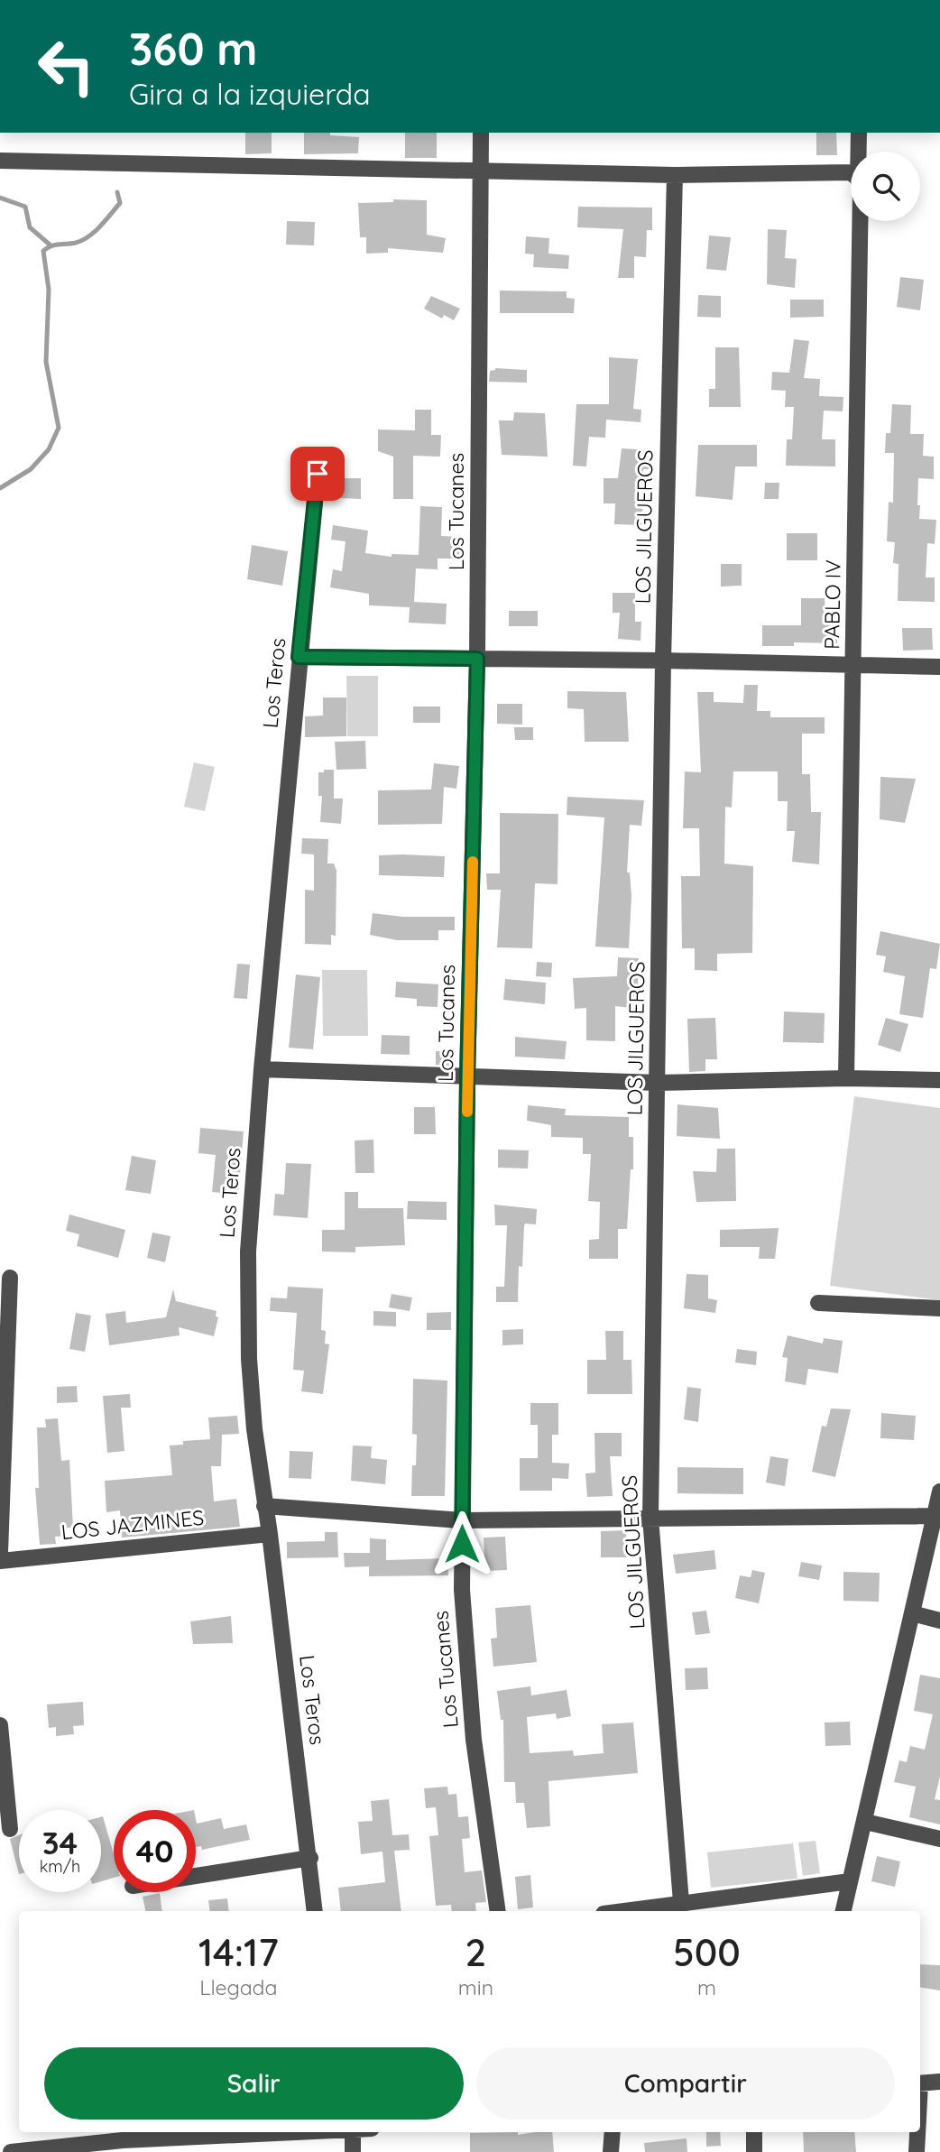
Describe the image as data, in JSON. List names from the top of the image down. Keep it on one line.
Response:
{"streets":{"street":["Los Tucanes","LOS JILGUEROS","PABLO IV","Los Teros","LOS JAZMINES"]},"crossings":[["Los Teros","LOS JAZMINES"]],"page":{"turn":["360 m","Gira a la izquierda"],"speed":"34 km/h","limit":"40","eta":["14:17","Llegada","2","min","500","m"],"buttons":["Salir","Compartir"]}}
